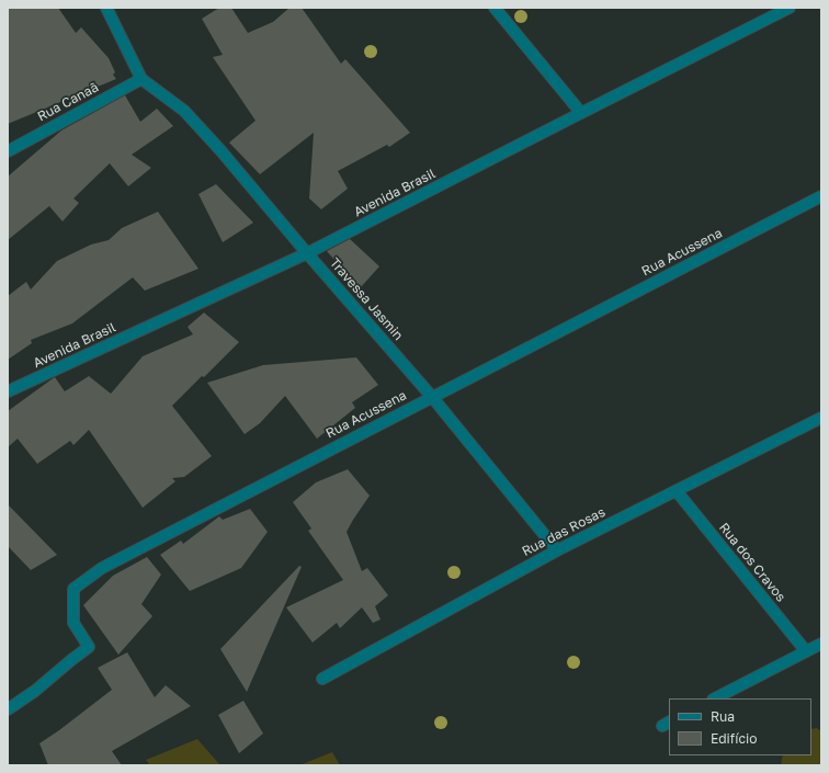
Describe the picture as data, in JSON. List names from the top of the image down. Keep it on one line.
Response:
{"streets":{"street":["Rua Canaã","Avenida Brasil","Rua Acussena","Travessa Jasmin","Rua das Rosas","Rua dos Cravos"]},"crossings":[["Rua Canaã","Travessa Jasmin"],["Avenida Brasil","Travessa Jasmin"],["Rua Acussena","Travessa Jasmin"],["Travessa Jasmin","Rua das Rosas"],["Rua das Rosas","Rua dos Cravos"]],"legend":["Rua","Edifício"]}
